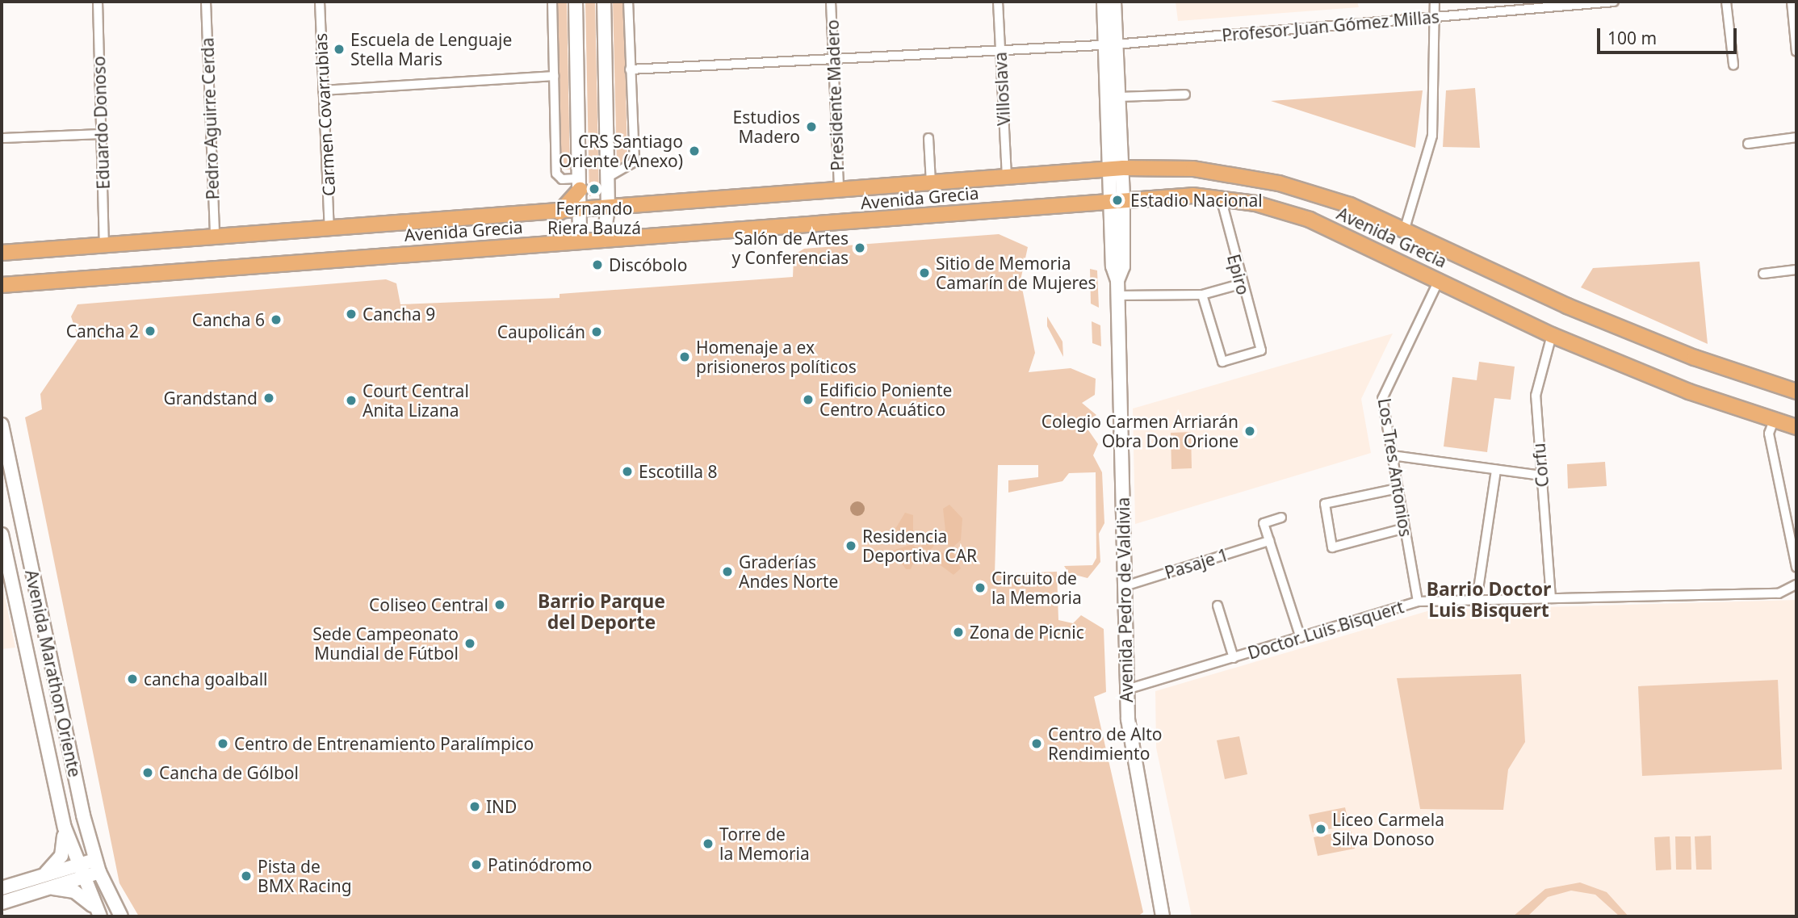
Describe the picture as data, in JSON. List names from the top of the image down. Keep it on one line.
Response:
{"streets":{"main road":["Avenida Grecia","Avenida Pedro de Valdivia","Avenida Marathon Oriente"],"street":["Profesor Juan Gómez Millas","Villoslava","Presidente Madero","Carmen Covarrubias","Pedro Aguirre Cerda","Eduardo Donoso","Epiro","Corfu","Los Tres Antonios","Pasaje 1","Doctor Luis Bisquert"]},"crossings":[["Profesor Juan Gómez Millas","Villoslava"],["Profesor Juan Gómez Millas","Presidente Madero"],["Profesor Juan Gómez Millas","Avenida Pedro de Valdivia"],["Villoslava","Avenida Grecia"],["Presidente Madero","Avenida Grecia"],["Carmen Covarrubias","Avenida Grecia"],["Pedro Aguirre Cerda","Avenida Grecia"],["Eduardo Donoso","Avenida Grecia"],["Avenida Grecia","Epiro"],["Avenida Grecia","Corfu"],["Avenida Grecia","Los Tres Antonios"],["Avenida Grecia","Avenida Pedro de Valdivia"],["Corfu","Doctor Luis Bisquert"],["Los Tres Antonios","Doctor Luis Bisquert"],["Pasaje 1","Avenida Pedro de Valdivia"],["Avenida Pedro de Valdivia","Doctor Luis Bisquert"]],"districts":["Barrio Doctor Luis Bisquert","Barrio Parque del Deporte"],"places":["Escuela de Lenguaje Stella Maris","Estudios Madero","CRS Santiago Oriente (Anexo)","Fernando Riera Bauzá","Estadio Nacional","Salón de Artes y Conferencias","Discóbolo","Sitio de Memoria Camarín de Mujeres","Cancha 9","Cancha 6","Cancha 2","Caupolicán","Homenaje a ex prisioneros políticos","Grandstand","Edificio Poniente Centro Acuático","Court Central Anita Lizana","Colegio Carmen Arriarán Obra Don Orione","Escotilla 8","Residencia Deportiva CAR","Graderías Andes Norte","Circuito de la Memoria","Coliseo Central","Zona de Picnic","Sede Campeonato Mundial de Fútbol","cancha goalball","Centro de Entrenamiento Paralímpico","Centro de Alto Rendimiento","Cancha de Gólbol","IND","Liceo Carmela Silva Donoso","Torre de la Memoria","Patinódromo","Pista de BMX Racing"],"scale_bar":"100 m"}
